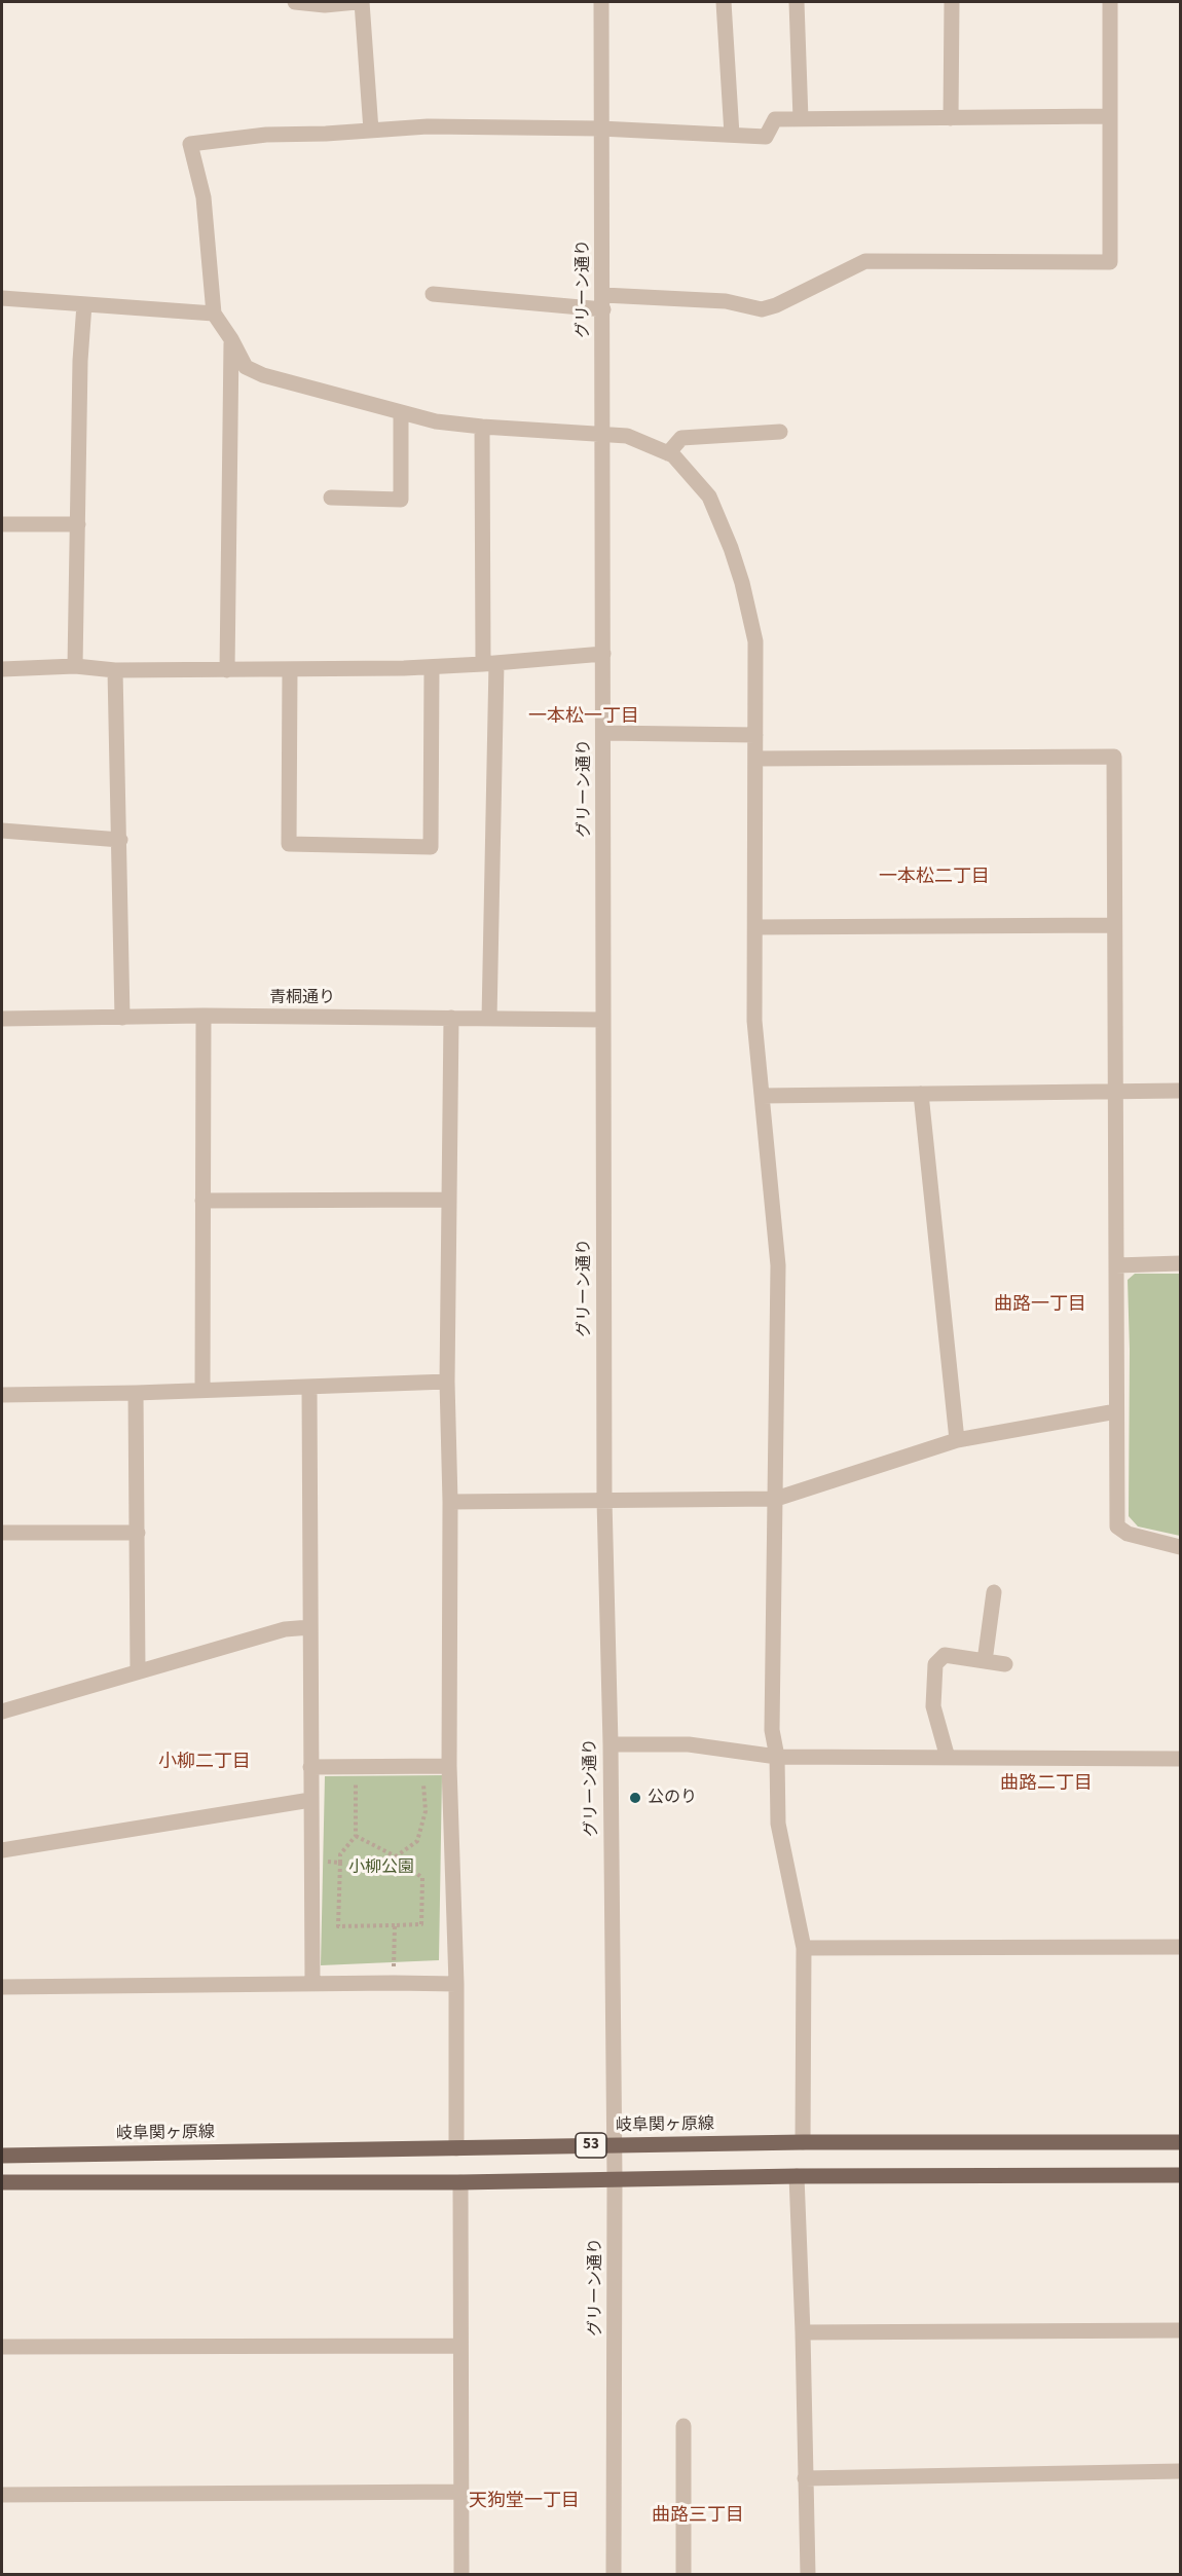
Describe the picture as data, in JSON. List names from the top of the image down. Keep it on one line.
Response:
{"streets":{"main road":["岐阜関ヶ原線","53"],"street":["グリーン通り","青桐通り"]},"crossings":[["グリーン通り","青桐通り"],["グリーン通り","岐阜関ヶ原線"],["グリーン通り","53"]],"districts":["一本松一丁目","一本松二丁目","曲路一丁目","小柳二丁目","曲路二丁目","天狗堂一丁目","曲路三丁目"],"parks":["小柳公園"],"places":["公のり"]}
